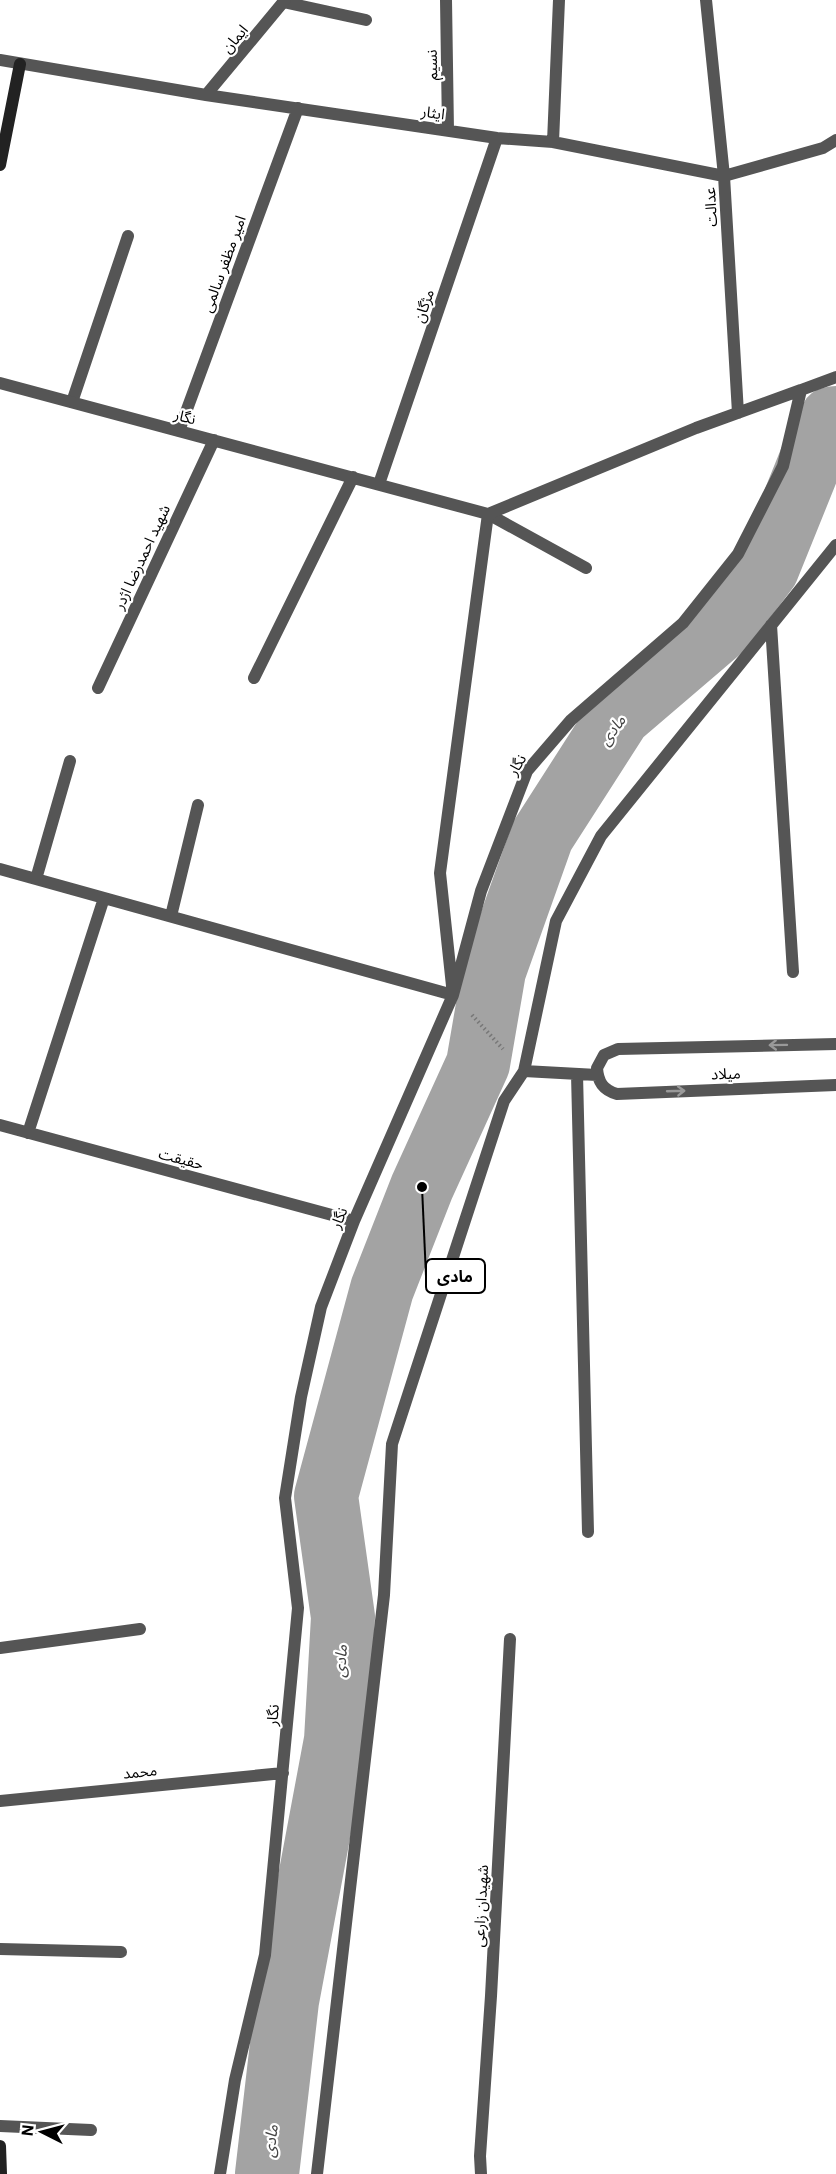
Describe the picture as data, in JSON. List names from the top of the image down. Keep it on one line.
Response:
{"streets":{"street":["ایمان","نسیم","ایثار","عدالت","امیر مظفر سالمی","مژگان","نگار","شهید احمدرضا اژدر","میلاد","حقیقت","محمد","شهیدان زارعی"]},"crossings":[["ایمان","ایثار"],["نسیم","ایثار"],["ایثار","عدالت"],["ایثار","امیر مظفر سالمی"],["ایثار","مژگان"],["امیر مظفر سالمی","نگار"],["مژگان","نگار"],["نگار","شهید احمدرضا اژدر"],["نگار","حقیقت"],["نگار","محمد"]],"water":["مادی"],"places":["مادی"],"north":"left"}
